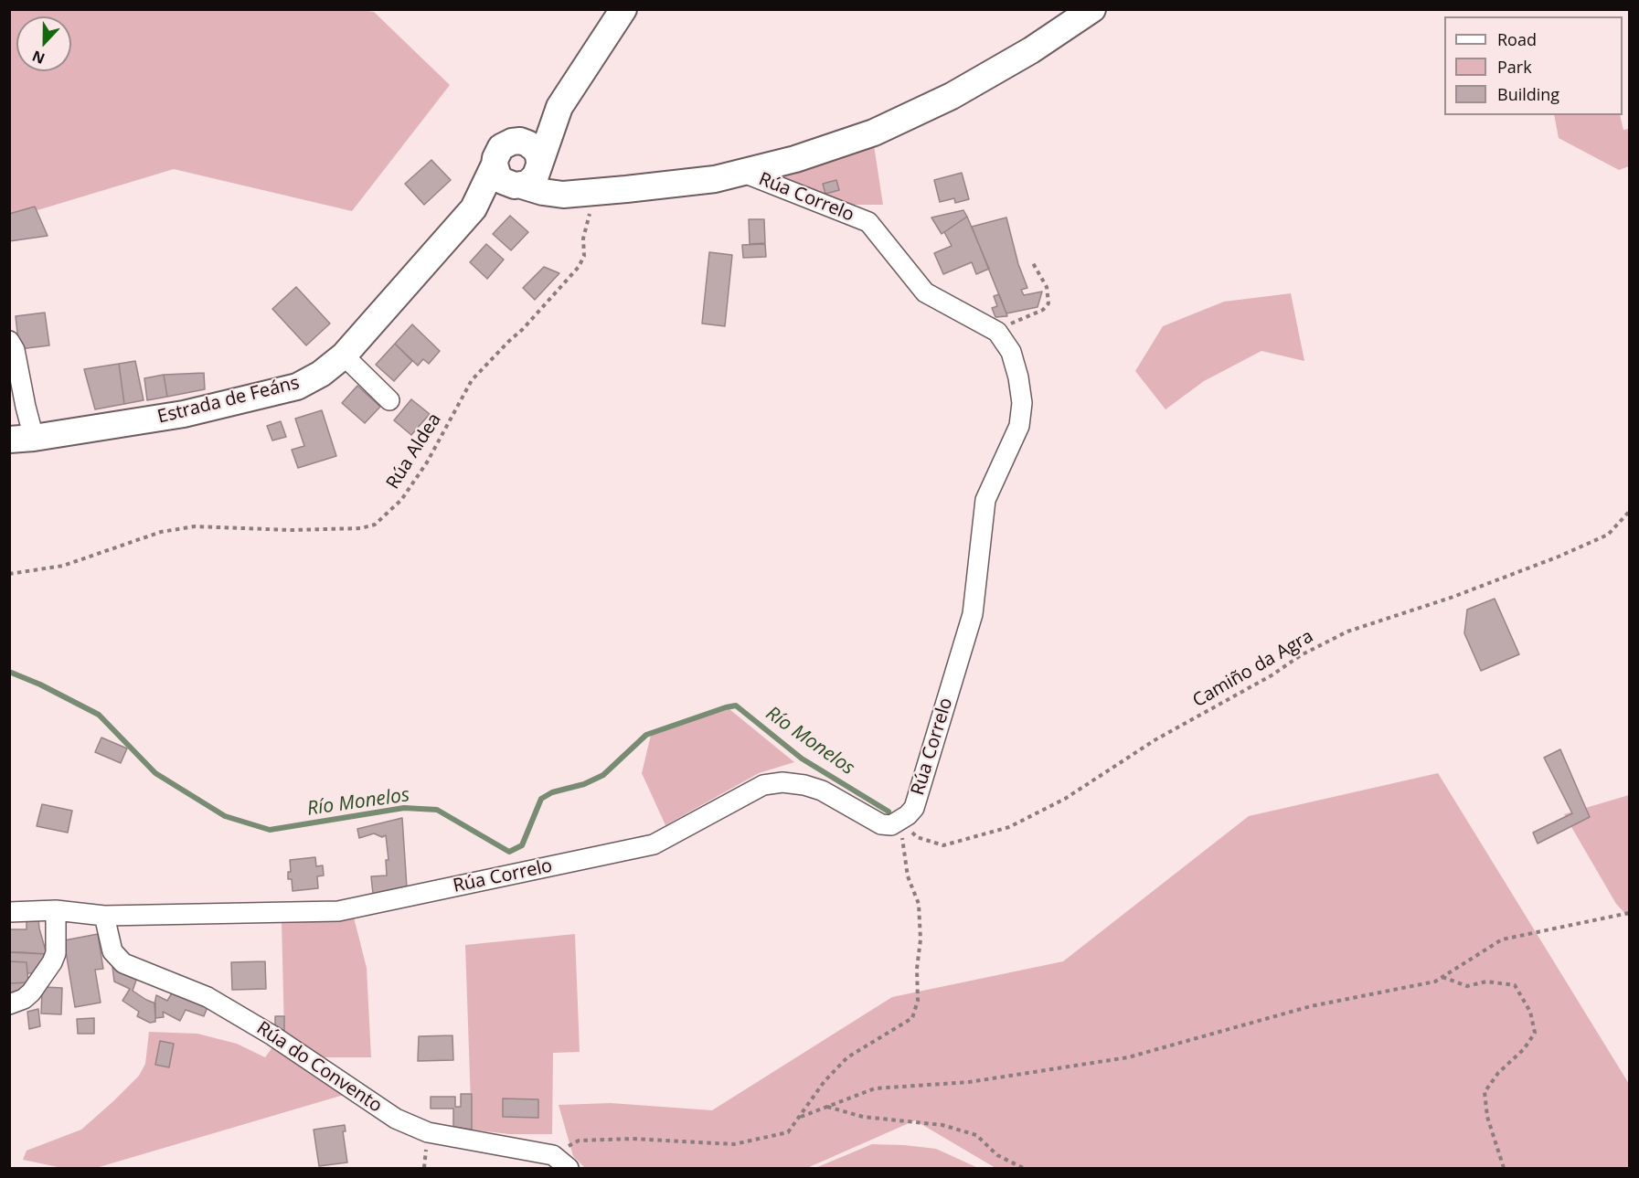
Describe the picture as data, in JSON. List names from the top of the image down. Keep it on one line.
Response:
{"streets":{"street":["Rúa Correlo","Estrada de Feáns","Rúa do Convento"],"path":["Rúa Aldea","Camiño da Agra"]},"crossings":[["Rúa Correlo","Camiño da Agra"],["Rúa Correlo","Rúa do Convento"]],"water":["Río Monelos"],"legend":["Road","Park","Building"],"north":"bottom"}
